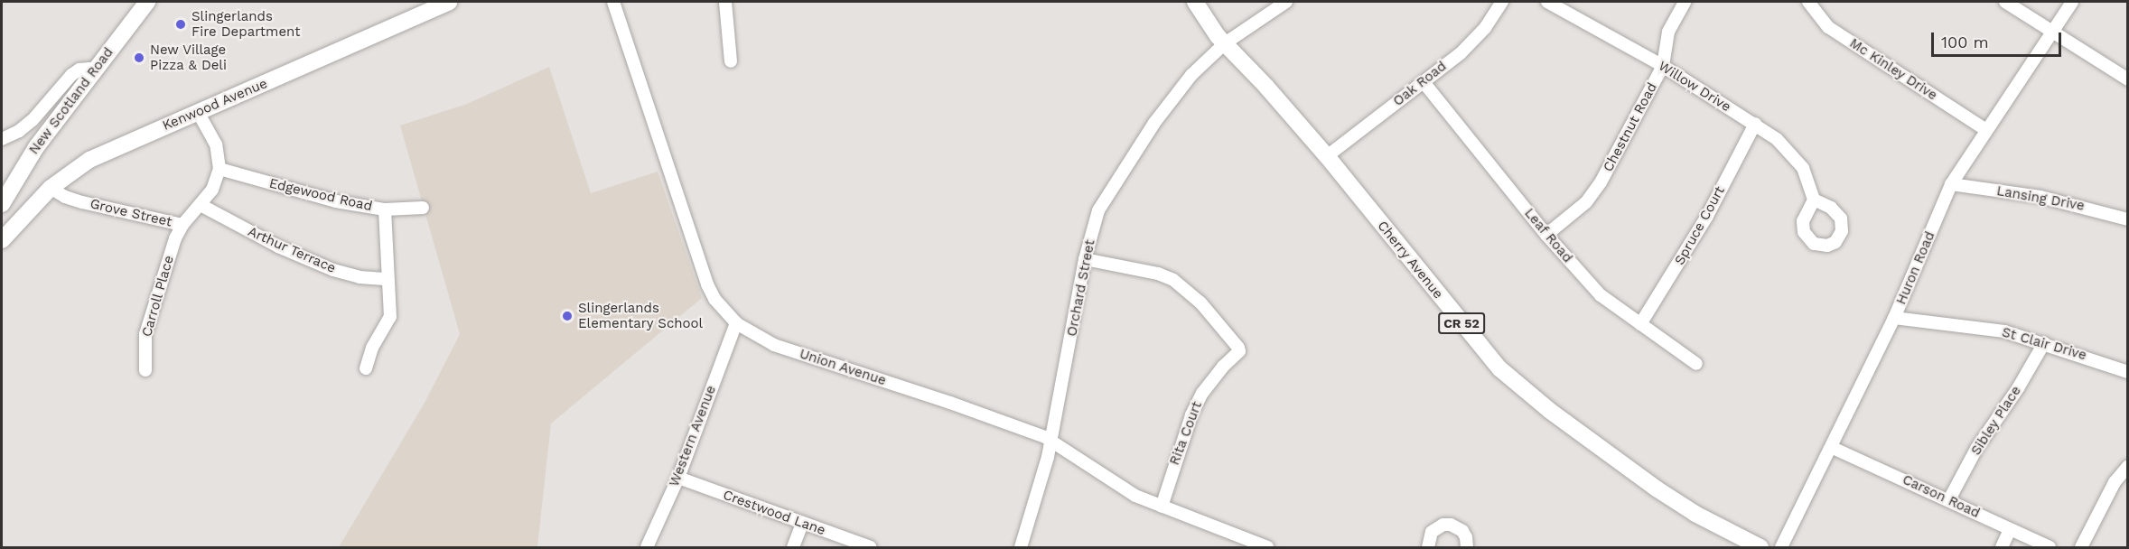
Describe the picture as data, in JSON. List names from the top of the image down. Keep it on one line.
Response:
{"streets":{"main road":["New Scotland Road","Kenwood Avenue","Cherry Avenue","CR 52"],"street":["Mc Kinley Drive","Oak Road","Willow Drive","Chestnut Road","Edgewood Road","Lansing Drive","Grove Street","Spruce Court","Leaf Road","Arthur Terrace","Huron Road","Orchard Street","Carroll Place","St Clair Drive","Union Avenue","Sibley Place","Rita Court","Western Avenue","Carson Road","Crestwood Lane"]},"crossings":[["Mc Kinley Drive","Huron Road"],["Oak Road","Leaf Road"],["Oak Road","Cherry Avenue"],["Willow Drive","Chestnut Road"],["Willow Drive","Spruce Court"],["Kenwood Avenue","Grove Street"],["Chestnut Road","Leaf Road"],["Edgewood Road","Grove Street"],["Lansing Drive","Huron Road"],["Grove Street","Arthur Terrace"],["Grove Street","Carroll Place"],["Spruce Court","Leaf Road"],["Cherry Avenue","Orchard Street"],["Huron Road","St Clair Drive"],["Huron Road","Carson Road"],["Orchard Street","Union Avenue"],["Orchard Street","Rita Court"],["St Clair Drive","Sibley Place"],["Union Avenue","Rita Court"],["Union Avenue","Western Avenue"],["Sibley Place","Carson Road"],["Western Avenue","Crestwood Lane"]],"places":["Slingerlands Fire Department","New Village Pizza & Deli","Slingerlands Elementary School"],"scale_bar":"100 m"}
